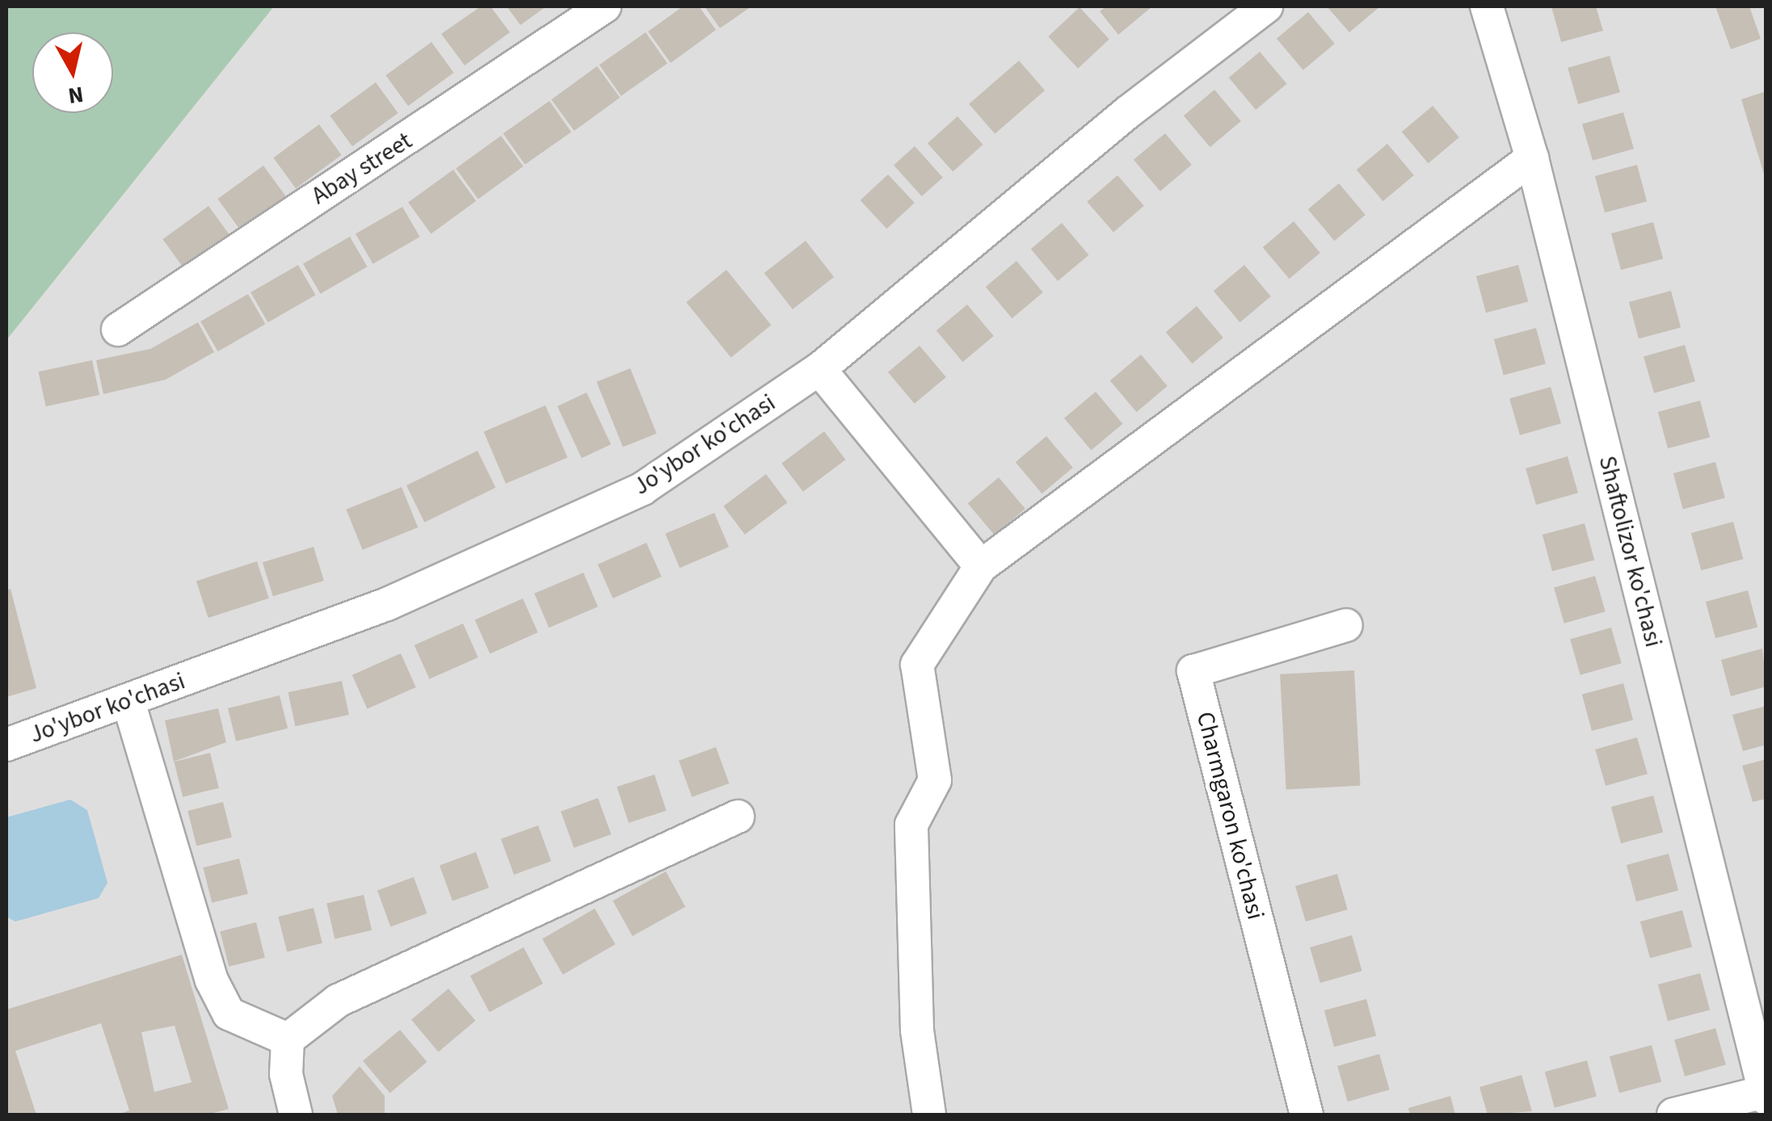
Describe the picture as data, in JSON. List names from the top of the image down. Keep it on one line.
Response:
{"streets":{"street":["Abay street","Jo'ybor ko'chasi","Shaftolizor ko'chasi","Charmgaron ko'chasi"]},"north":"bottom"}
